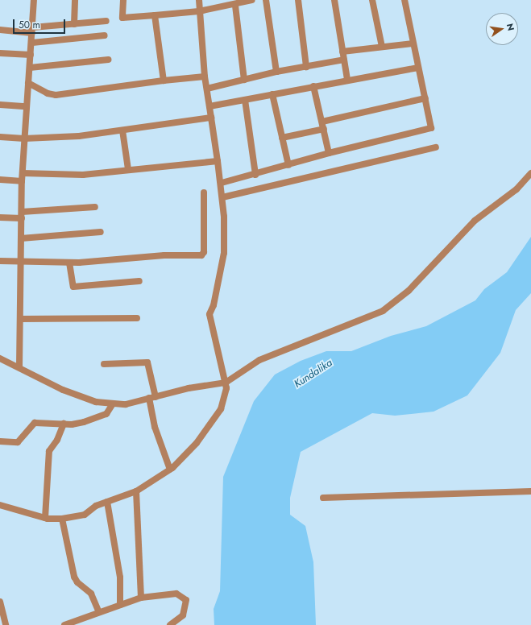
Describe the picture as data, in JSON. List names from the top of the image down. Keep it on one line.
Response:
{"water":["Kundalika"],"scale_bar":"50 m","north":"right"}
